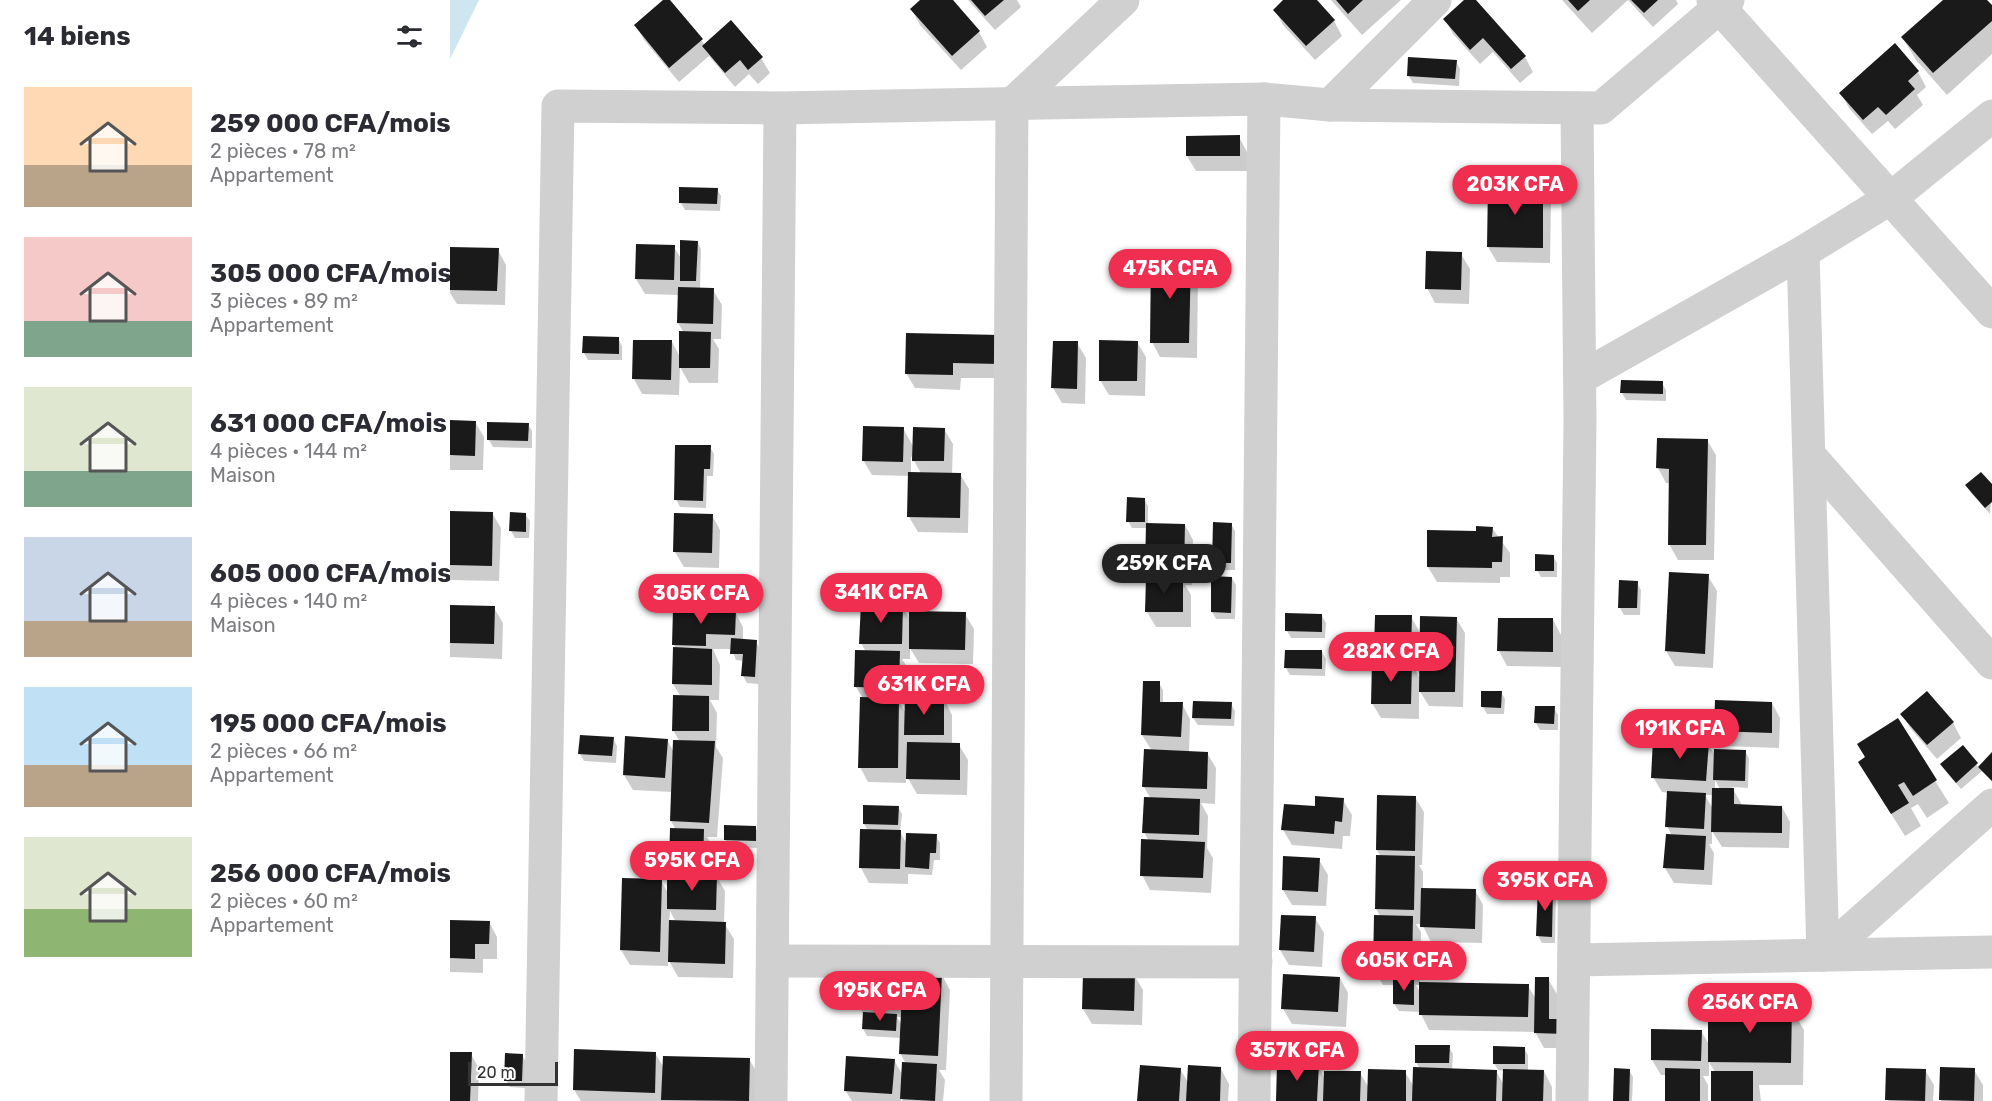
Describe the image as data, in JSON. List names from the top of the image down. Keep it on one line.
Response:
{"scale_bar":"20 m","page":{"heading":"14 biens","list":[{"name":"259 000 CFA/mois","note":"2 pièces · 78 m² · Appartement"},{"name":"305 000 CFA/mois","note":"3 pièces · 89 m² · Appartement"},{"name":"631 000 CFA/mois","note":"4 pièces · 144 m² · Maison"},{"name":"605 000 CFA/mois","note":"4 pièces · 140 m² · Maison"},{"name":"195 000 CFA/mois","note":"2 pièces · 66 m² · Appartement"},{"name":"256 000 CFA/mois","note":"2 pièces · 60 m² · Appartement"}],"price":["203K CFA","475K CFA","259K CFA","341K CFA","305K CFA","282K CFA","631K CFA","191K CFA","595K CFA","395K CFA","605K CFA","195K CFA","256K CFA","357K CFA"],"scale":"20 m"}}
